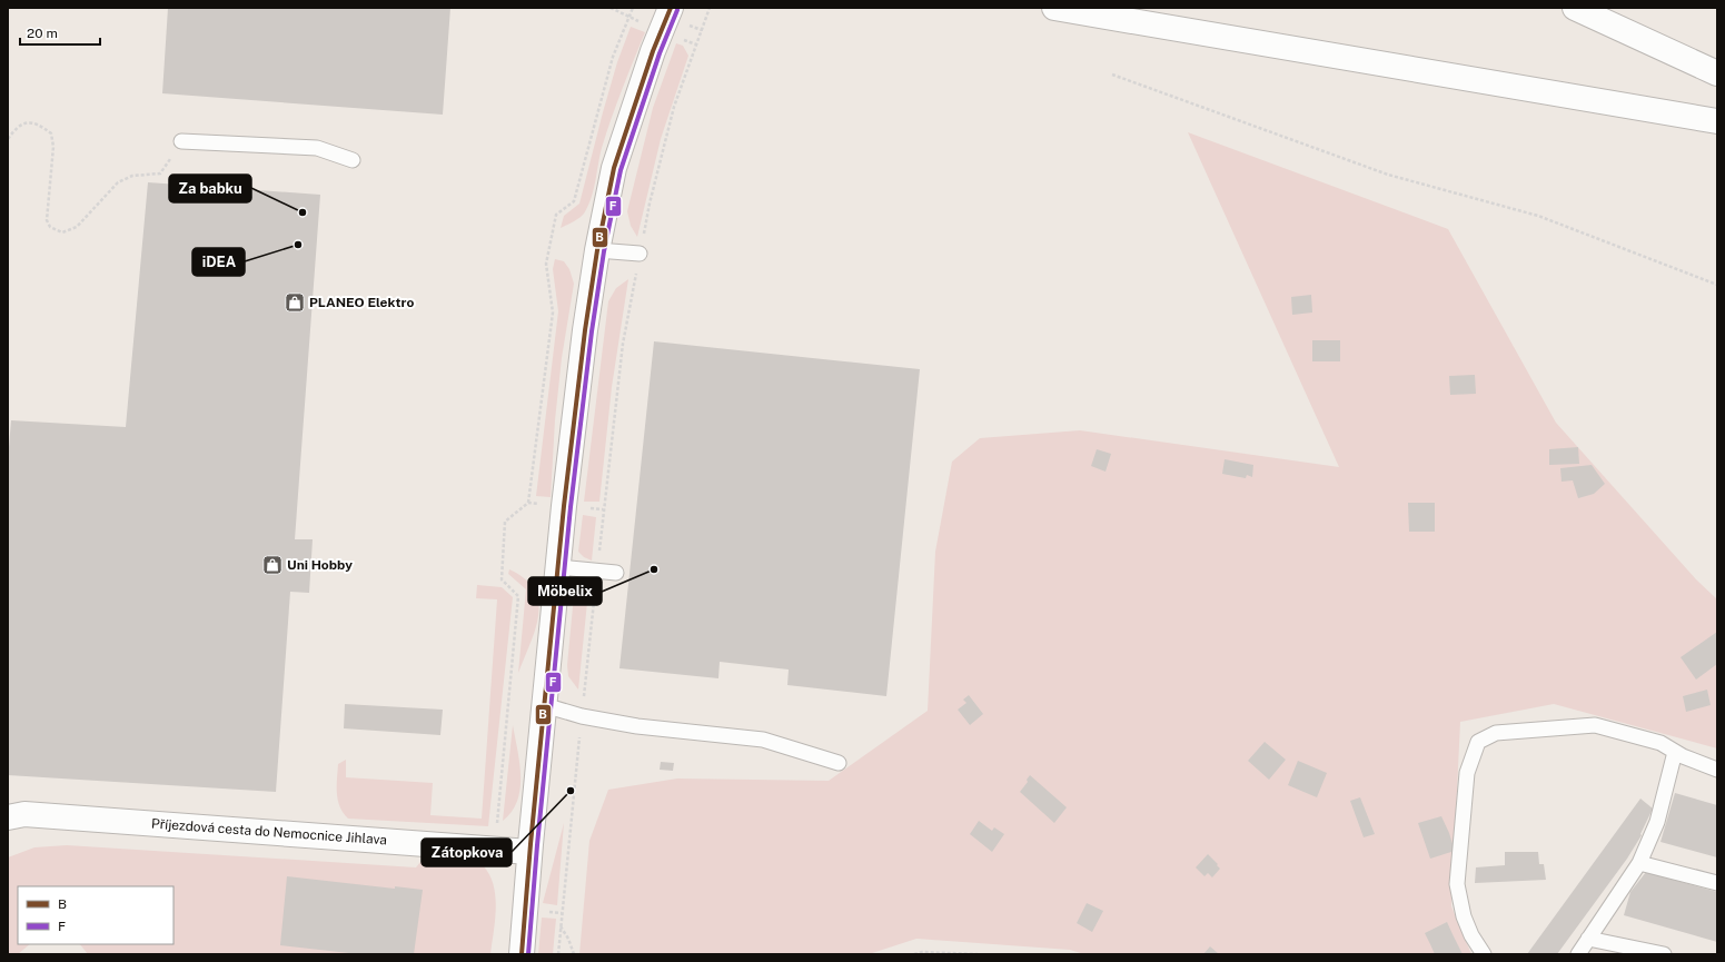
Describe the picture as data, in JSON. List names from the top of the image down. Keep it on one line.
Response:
{"streets":{"street":["Příjezdová cesta do Nemocnice Jihlava"]},"places":{"other":["Za babku","iDEA","Möbelix","Zátopkova"],"shop":["PLANEO Elektro","Uni Hobby"]},"lines":["transit line B","transit line F"],"legend":["B","F"],"scale_bar":"20 m"}
